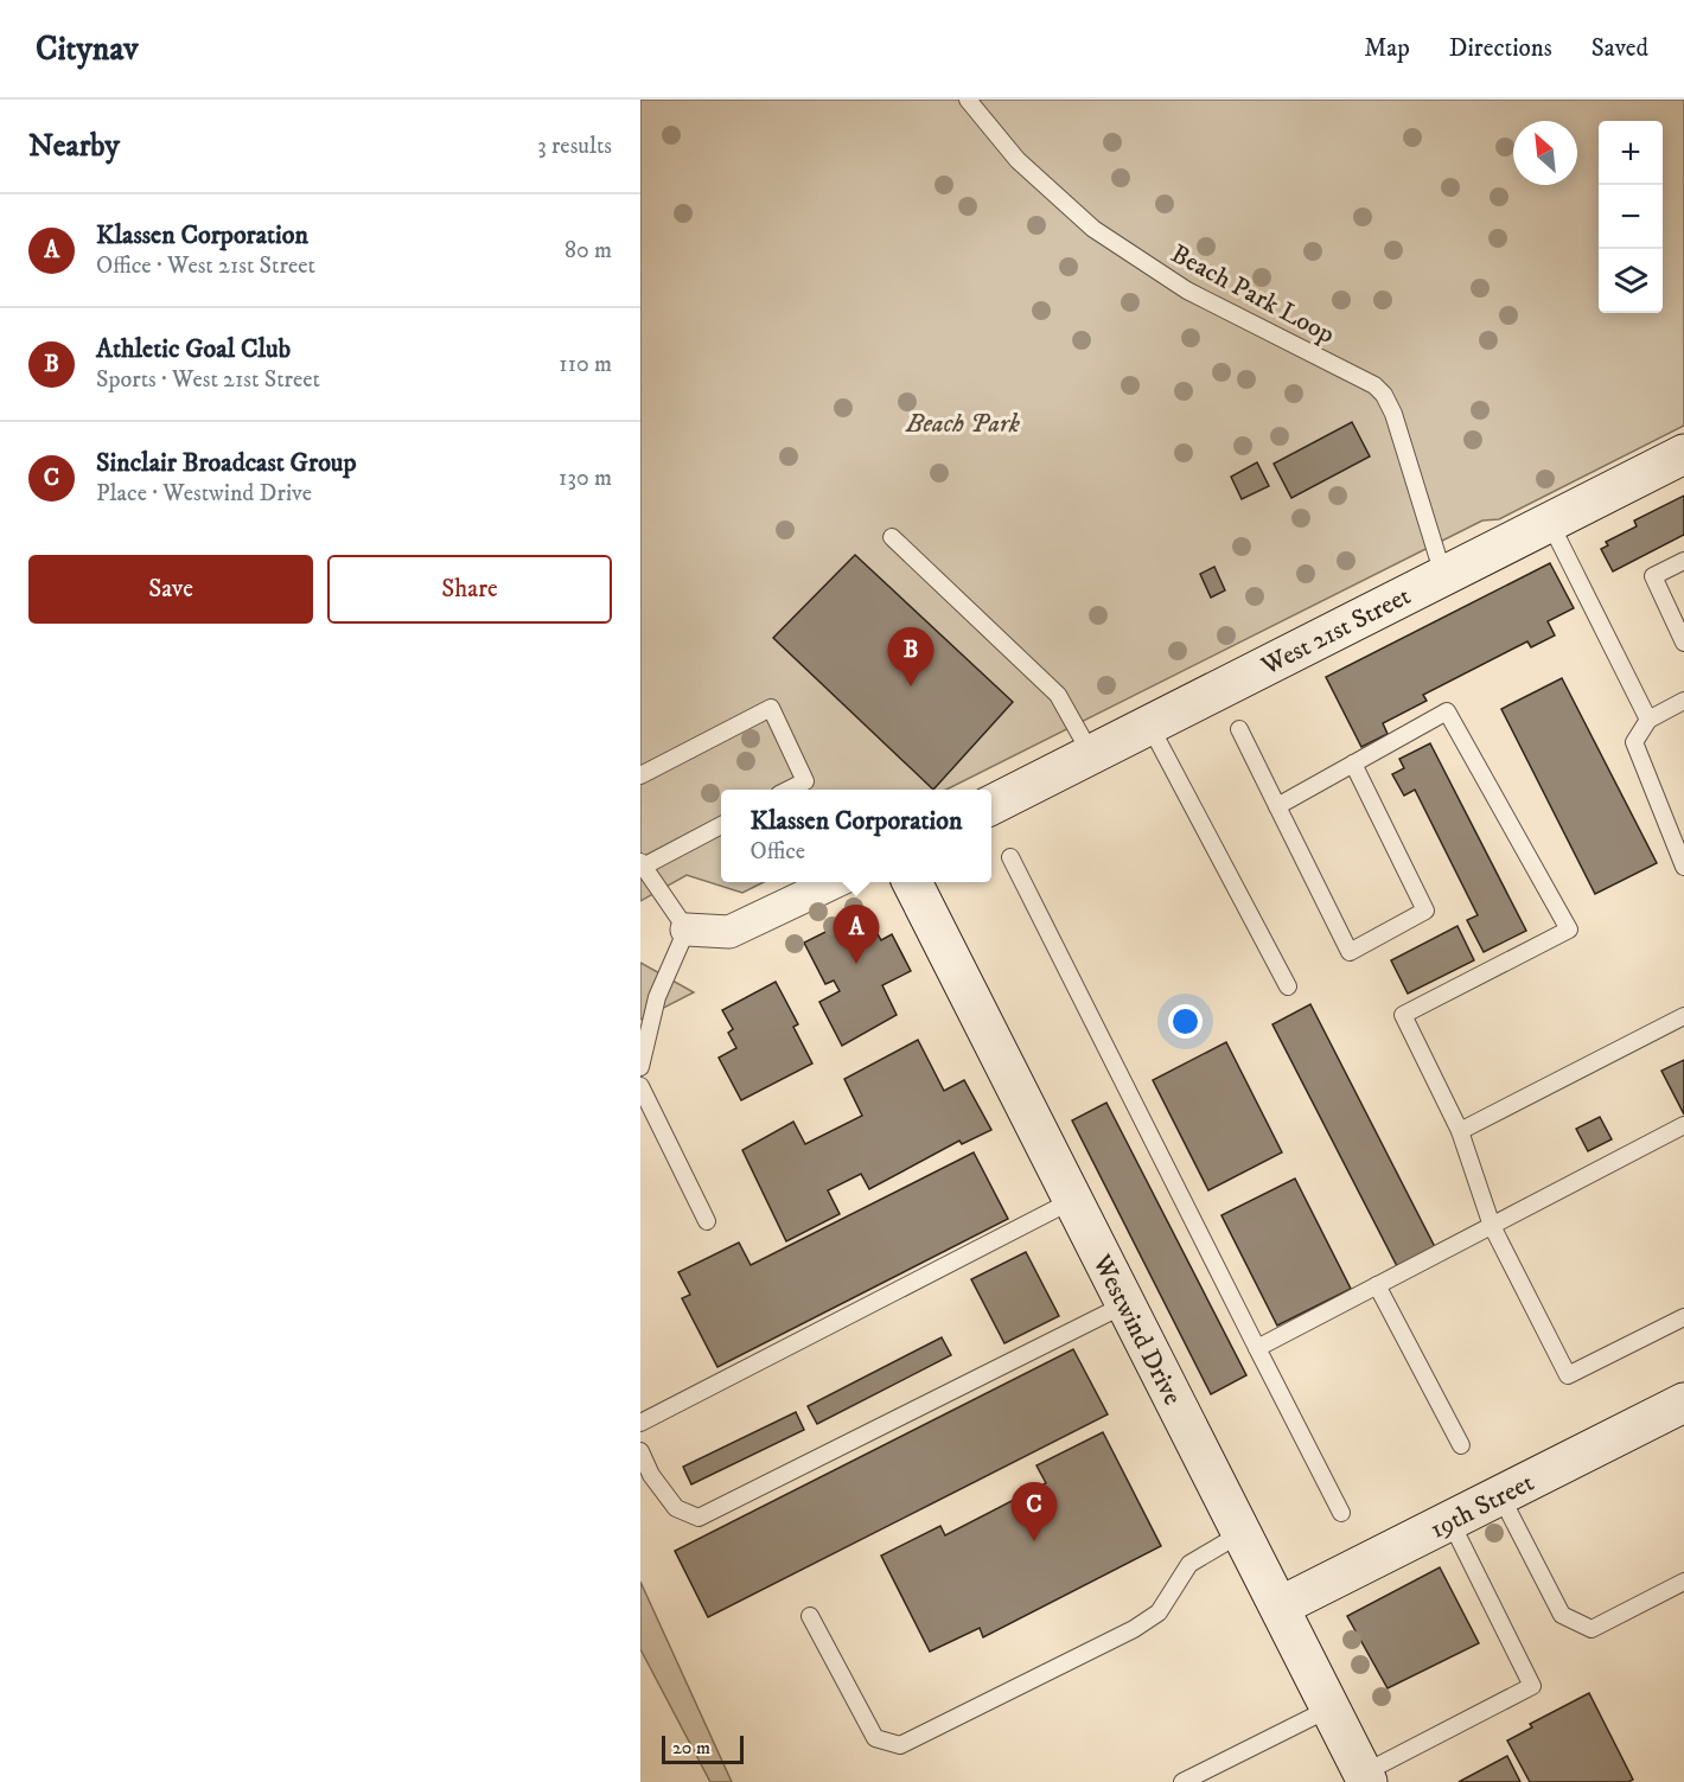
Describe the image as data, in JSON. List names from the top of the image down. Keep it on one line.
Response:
{"streets":{"street":["West 21st Street","Westwind Drive","19th Street"],"lane":["Beach Park Loop"]},"crossings":[["Beach Park Loop","West 21st Street"],["Westwind Drive","19th Street"]],"parks":["Beach Park"],"scale_bar":"20 m","north":"top left","page":{"header":"Citynav","nav":["Map","Directions","Saved"],"heading":["Nearby","3 results"],"map_buttons":["+","−"],"list":[{"mark":"A","name":"Klassen Corporation","note":"Office · West 21st Street","value":"80 m"},{"mark":"B","name":"Athletic Goal Club","note":"Sports · West 21st Street","value":"110 m"},{"mark":"C","name":"Sinclair Broadcast Group","note":"Place · Westwind Drive","value":"130 m"}],"buttons":["Save","Share"],"pins":["B","A","C"],"popup":["Klassen Corporation","Office"],"scale":"20 m"}}
